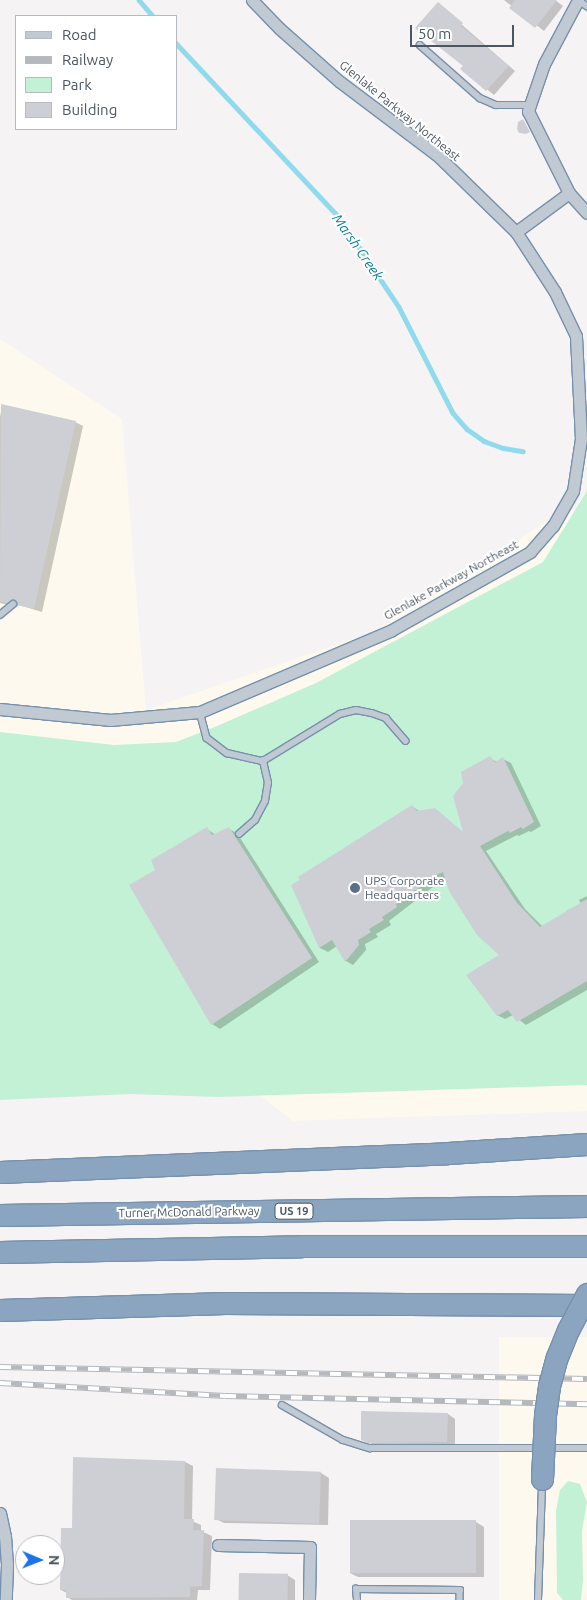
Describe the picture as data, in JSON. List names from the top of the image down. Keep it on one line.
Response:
{"streets":{"highway":["US 19","Turner McDonald Parkway"],"street":["Glenlake Parkway Northeast"]},"water":["Marsh Creek"],"places":["UPS Corporate Headquarters"],"legend":["Road","Railway","Park","Building"],"scale_bar":"50 m","north":"right"}
